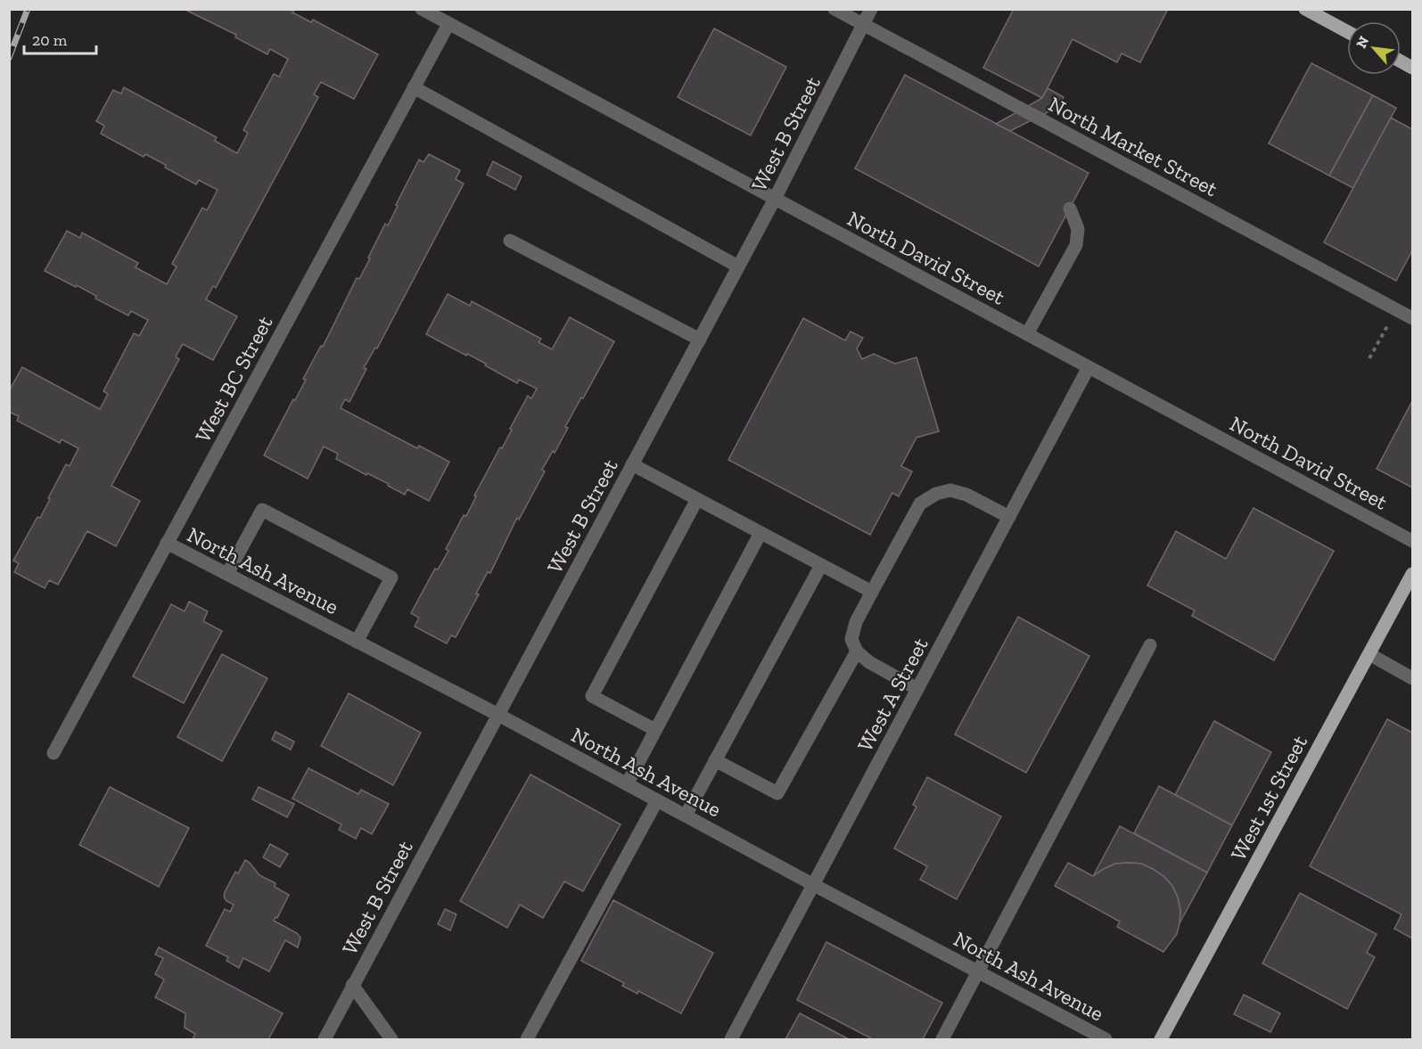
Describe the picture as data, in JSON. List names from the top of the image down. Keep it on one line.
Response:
{"streets":{"main road":["West 1st Street"],"street":["West B Street","North Market Street","North David Street","West BC Street","North Ash Avenue","West A Street"]},"crossings":[["West B Street","North Market Street"],["West B Street","North David Street"],["West B Street","North Ash Avenue"],["North David Street","West BC Street"],["North David Street","West A Street"],["West BC Street","North Ash Avenue"],["North Ash Avenue","West A Street"]],"scale_bar":"20 m","north":"top left"}
